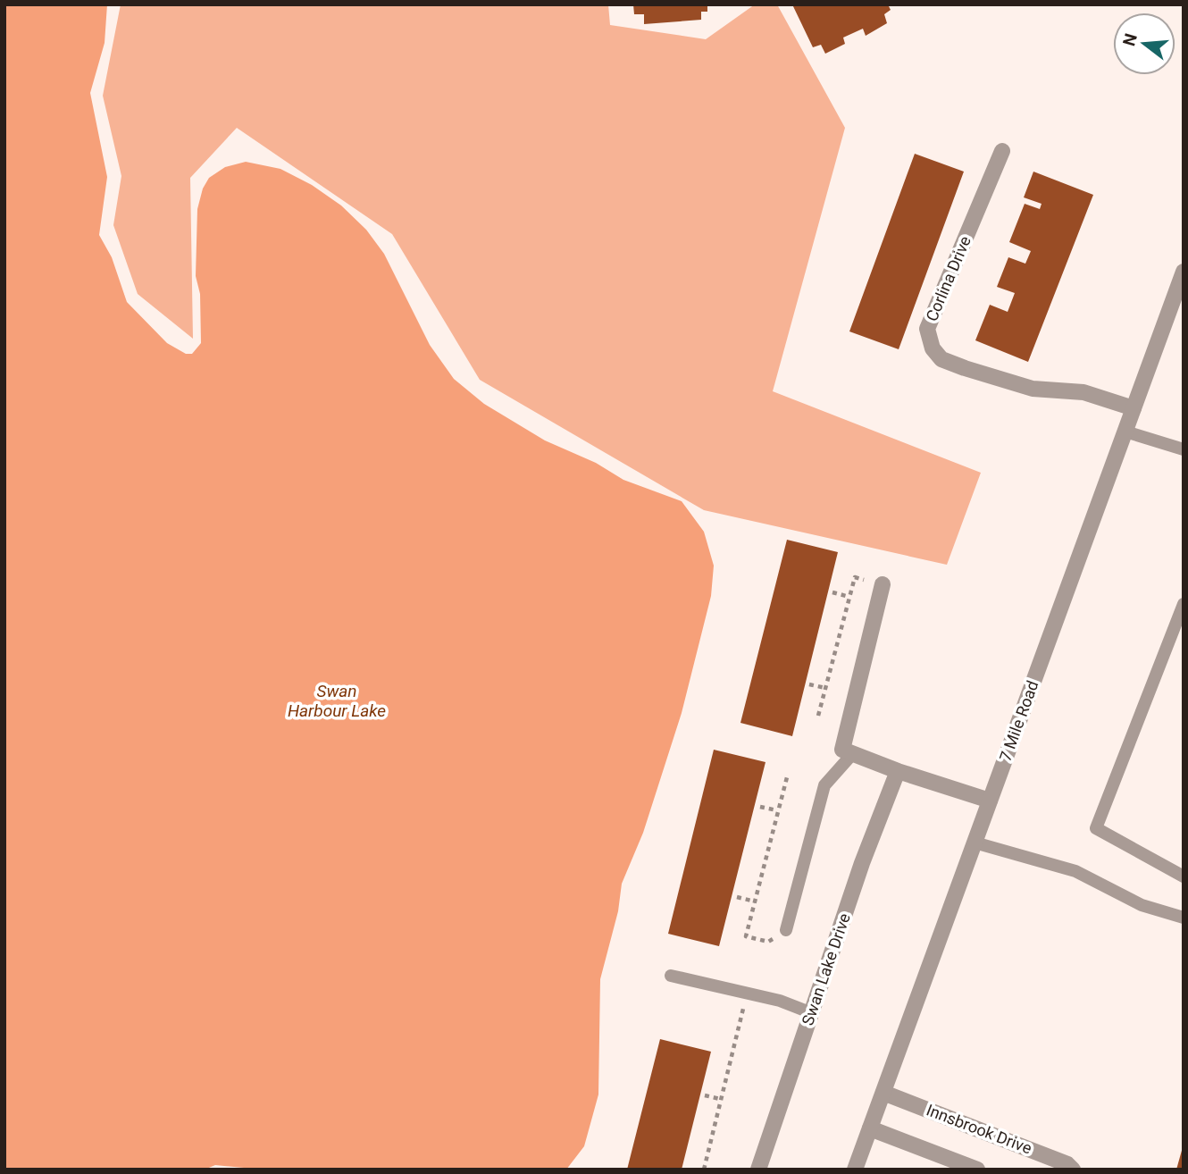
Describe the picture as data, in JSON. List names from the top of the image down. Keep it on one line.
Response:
{"streets":{"street":["Corlina Drive","7 Mile Road","Swan Lake Drive","Innsbrook Drive"]},"crossings":[["Corlina Drive","7 Mile Road"],["7 Mile Road","Innsbrook Drive"]],"water":["Swan Harbour Lake"],"north":"left"}
